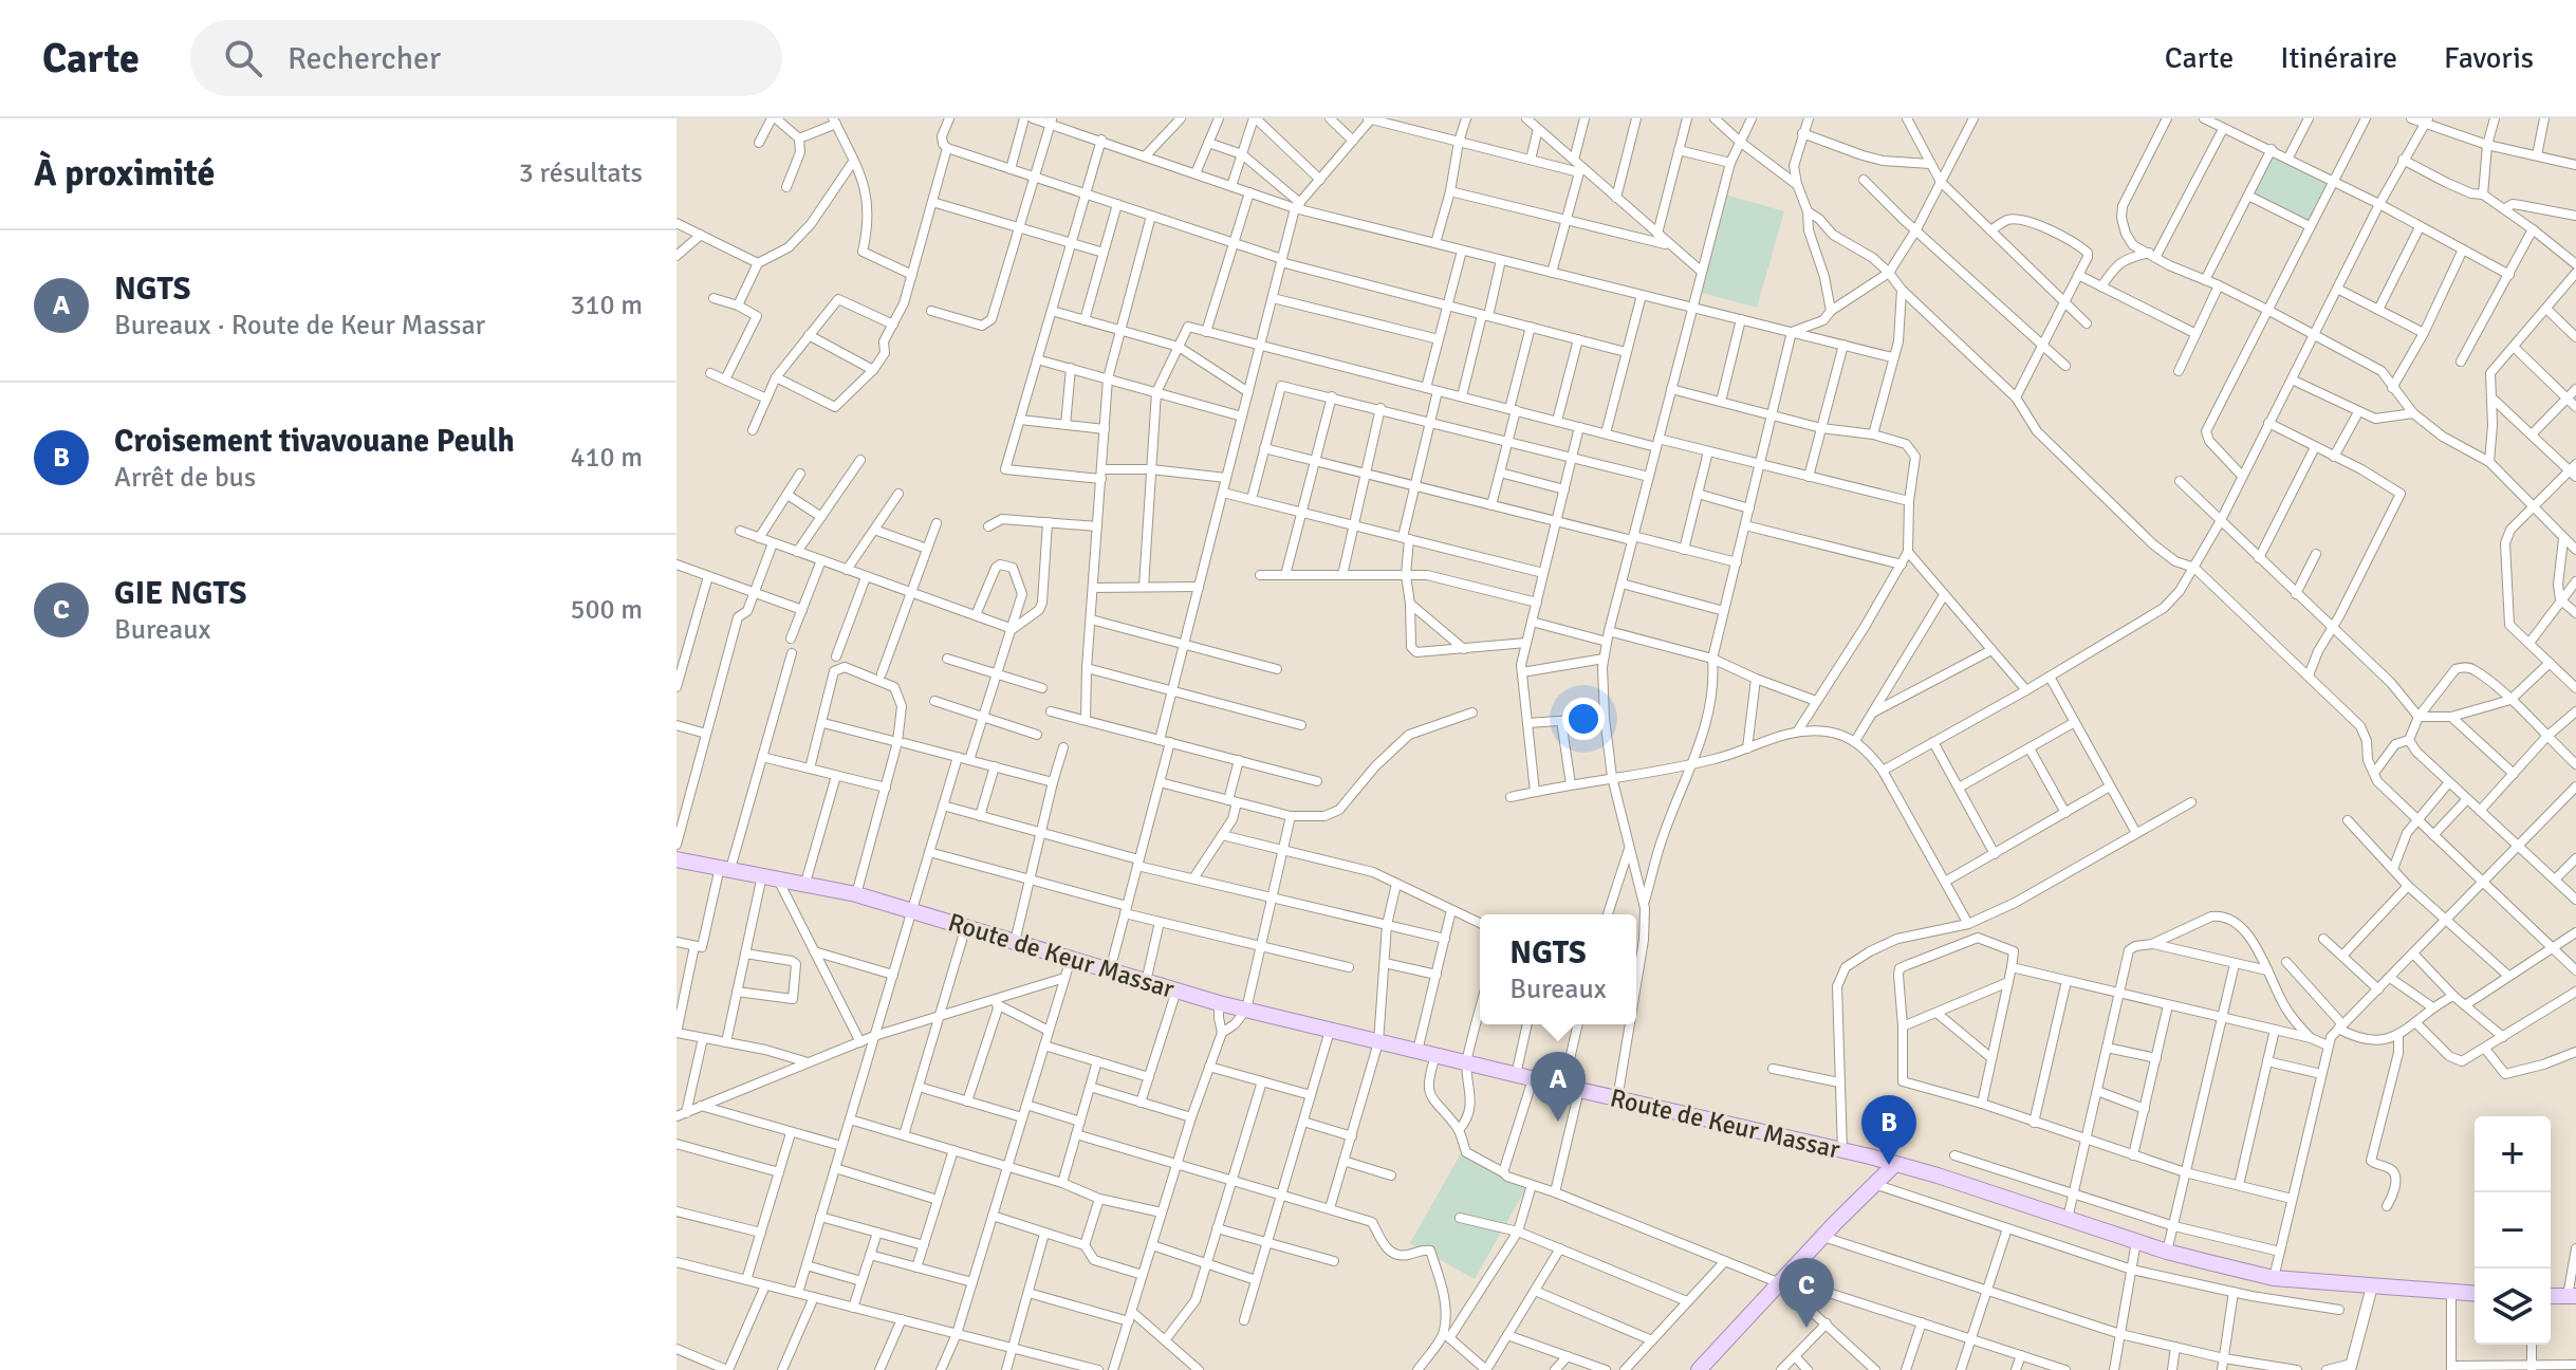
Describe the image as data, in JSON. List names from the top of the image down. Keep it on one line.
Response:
{"streets":{"main road":["Route de Keur Massar"]},"page":{"header":"Carte","search":"Rechercher","nav":["Carte","Itinéraire","Favoris"],"heading":["À proximité","3 résultats"],"list":[{"mark":"A","name":"NGTS","note":"Bureaux · Route de Keur Massar","value":"310 m"},{"mark":"B","name":"Croisement tivavouane Peulh","note":"Arrêt de bus","value":"410 m"},{"mark":"C","name":"GIE NGTS","note":"Bureaux","value":"500 m"}],"popup":["NGTS","Bureaux"],"pins":["A","B","C"],"map_buttons":["+","−"]}}
